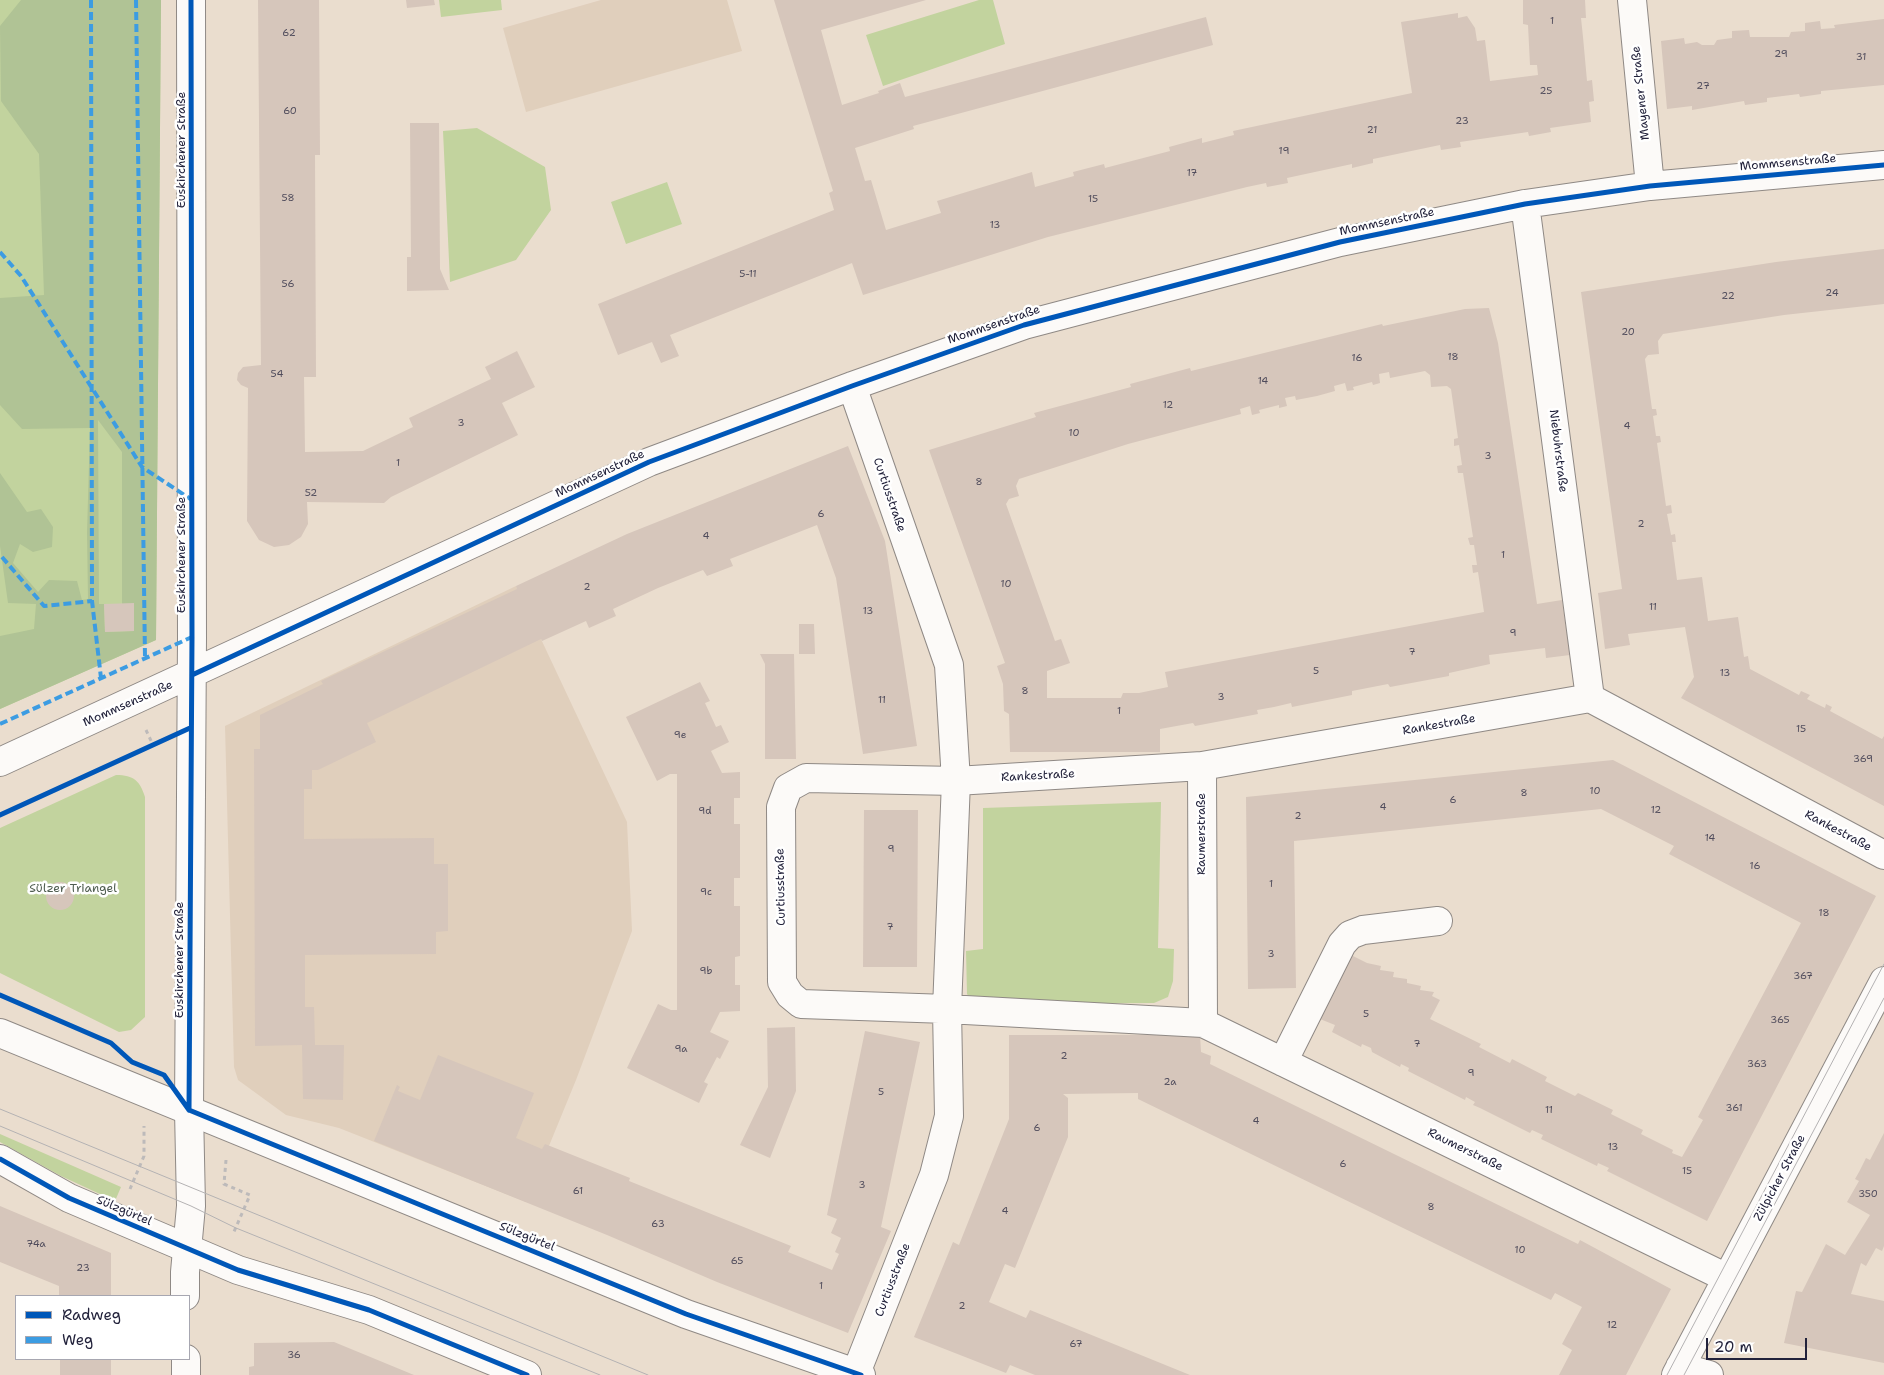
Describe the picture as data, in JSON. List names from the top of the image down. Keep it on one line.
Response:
{"streets":{"street":["Mayener Straße","Euskirchener Straße","Mommsenstraße","Niebuhrstraße","Curtiusstraße","Rankestraße","Raumerstraße","Zülpicher Straße","Sülzgürtel"]},"crossings":[["Mayener Straße","Mommsenstraße"],["Euskirchener Straße","Mommsenstraße"],["Euskirchener Straße","Sülzgürtel"],["Mommsenstraße","Niebuhrstraße"],["Mommsenstraße","Curtiusstraße"],["Niebuhrstraße","Rankestraße"],["Curtiusstraße","Rankestraße"],["Curtiusstraße","Raumerstraße"],["Curtiusstraße","Sülzgürtel"],["Rankestraße","Raumerstraße"],["Raumerstraße","Zülpicher Straße"]],"parks":["Sülzer Triangel"],"house_numbers":["1","62","29","31","27","25","60","23","21","19","17","58","15","13","5-11","56","24","22","20","18","16","54","14","12","3","4","10","3","1","8","52","6","2","4","1","10","2","11","13","9","7","5","13","8","3","11","1","15","9e","369","10","8","6","4","12","9d","2","14","9","16","1","9c","18","7","3","9b","367","5","365","7","9a","2","363","9","2a","5","361","11","4","6","13","6","15","3","61","350","8","4","63","74a","10","65","23","1","2","12","67","36"],"legend":["Radweg","Weg"],"scale_bar":"20 m"}
